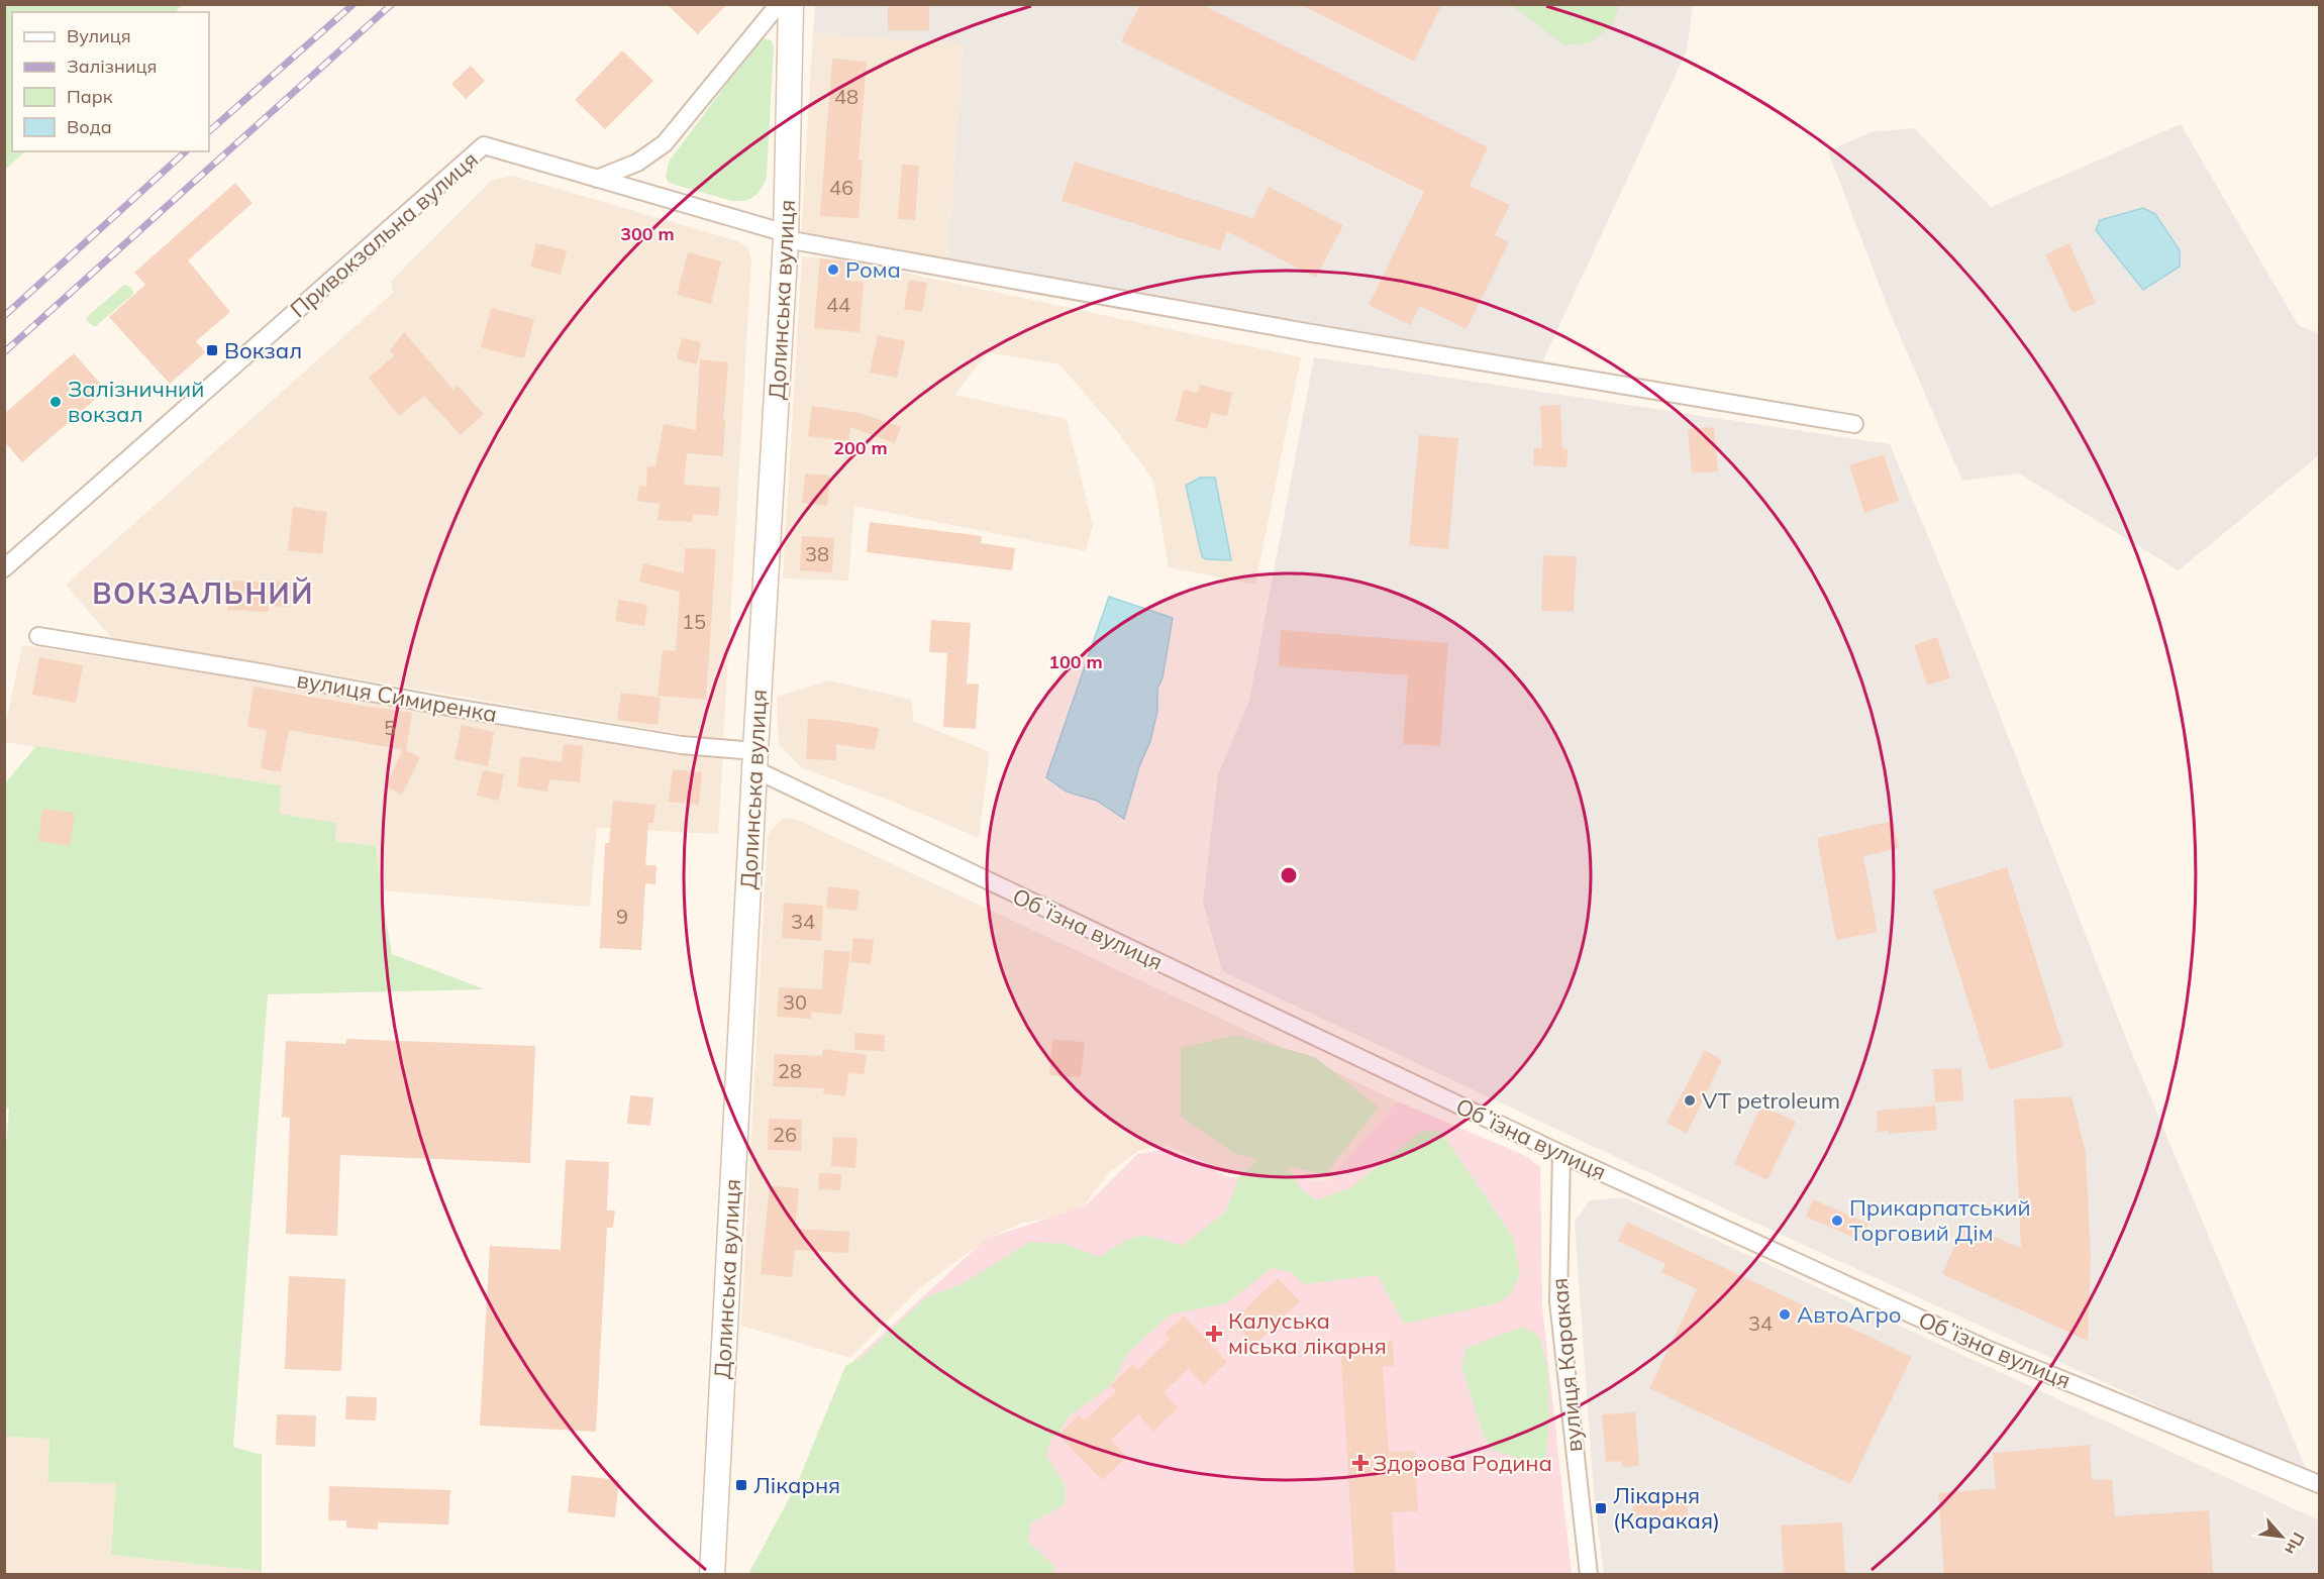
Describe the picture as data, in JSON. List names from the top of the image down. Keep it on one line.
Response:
{"streets":{"main road":["Долинська вулиця"],"street":["Привокзальна вулиця","вулиця Симиренка","Обʼїзна вулиця","вулиця Каракая"]},"crossings":[["Привокзальна вулиця","Долинська вулиця"],["Долинська вулиця","вулиця Симиренка"],["Долинська вулиця","Обʼїзна вулиця"],["вулиця Симиренка","Обʼїзна вулиця"],["Обʼїзна вулиця","вулиця Каракая"]],"districts":["ВОКЗАЛЬНИЙ"],"places":{"other":["Рома","Залізничний вокзал","VT petroleum","Прикарпатський Торговий Дім","АвтоАгро"],"transit":["Вокзал","Лікарня","Лікарня (Каракая)"],"health":["Калуська міська лікарня","Здорова Родина"]},"house_numbers":["48","46","44","38","15","5","9","34","30","28","26","34"],"legend":["Вулиця","Залізниця","Парк","Вода"],"north":"bottom right","rings":["300 m","200 m","100 m"]}
